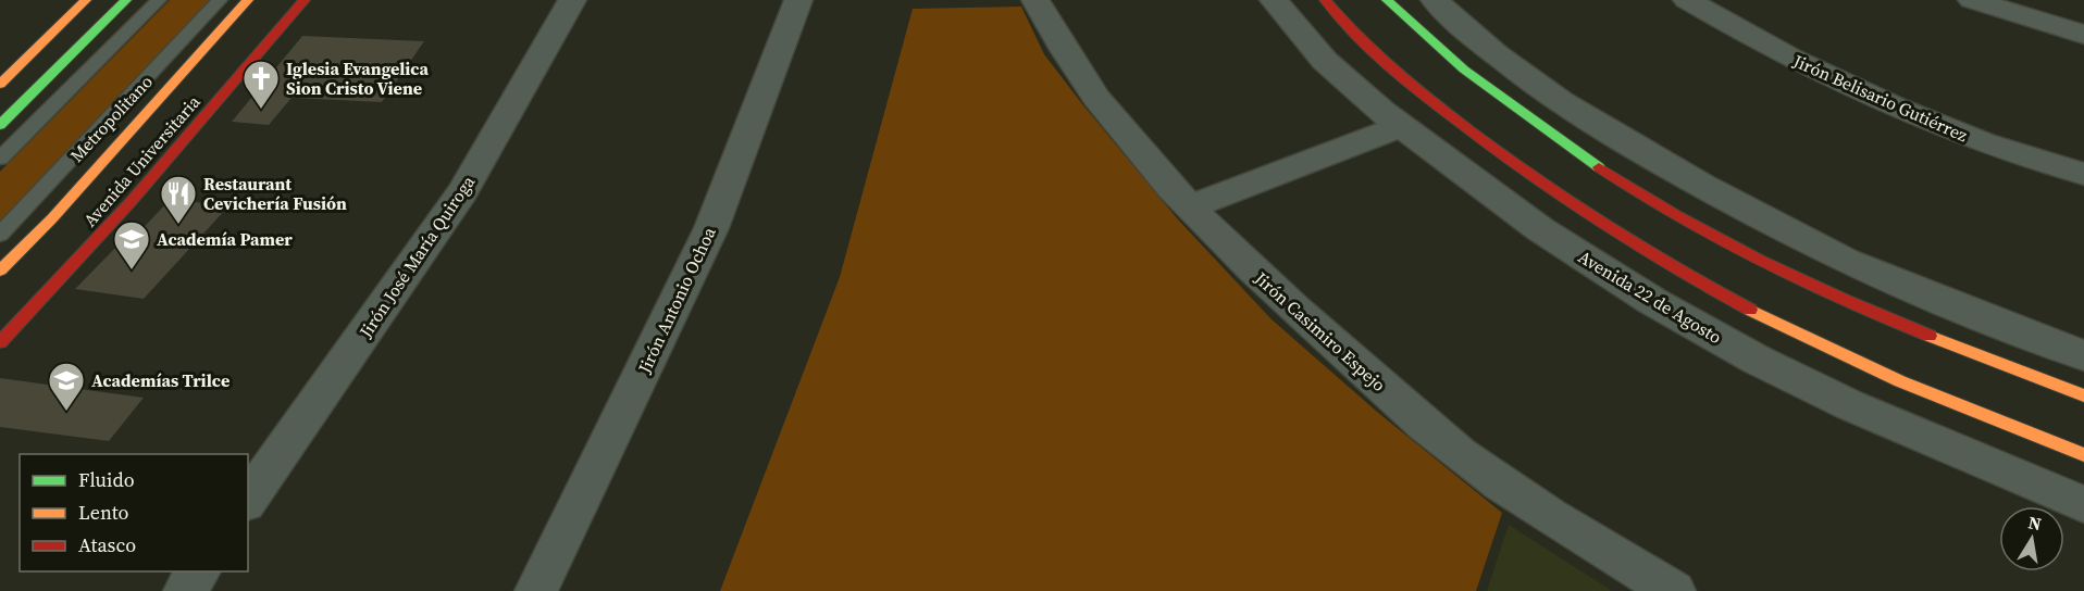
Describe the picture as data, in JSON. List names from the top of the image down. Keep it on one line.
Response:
{"streets":{"main road":["Avenida Universitaria"],"street":["Jirón Belisario Gutiérrez","Jirón José María Quiroga","Avenida 22 de Agosto","Jirón Antonio Ochoa","Jirón Casimiro Espejo"],"lane":["Metropolitano"]},"places":{"church":["Iglesia Evangelica Sion Cristo Viene"],"restaurant":["Restaurant Cevichería Fusión"],"school or university":["Academía Pamer","Academías Trilce"]},"legend":["Fluido","Lento","Atasco"],"north":"top"}
